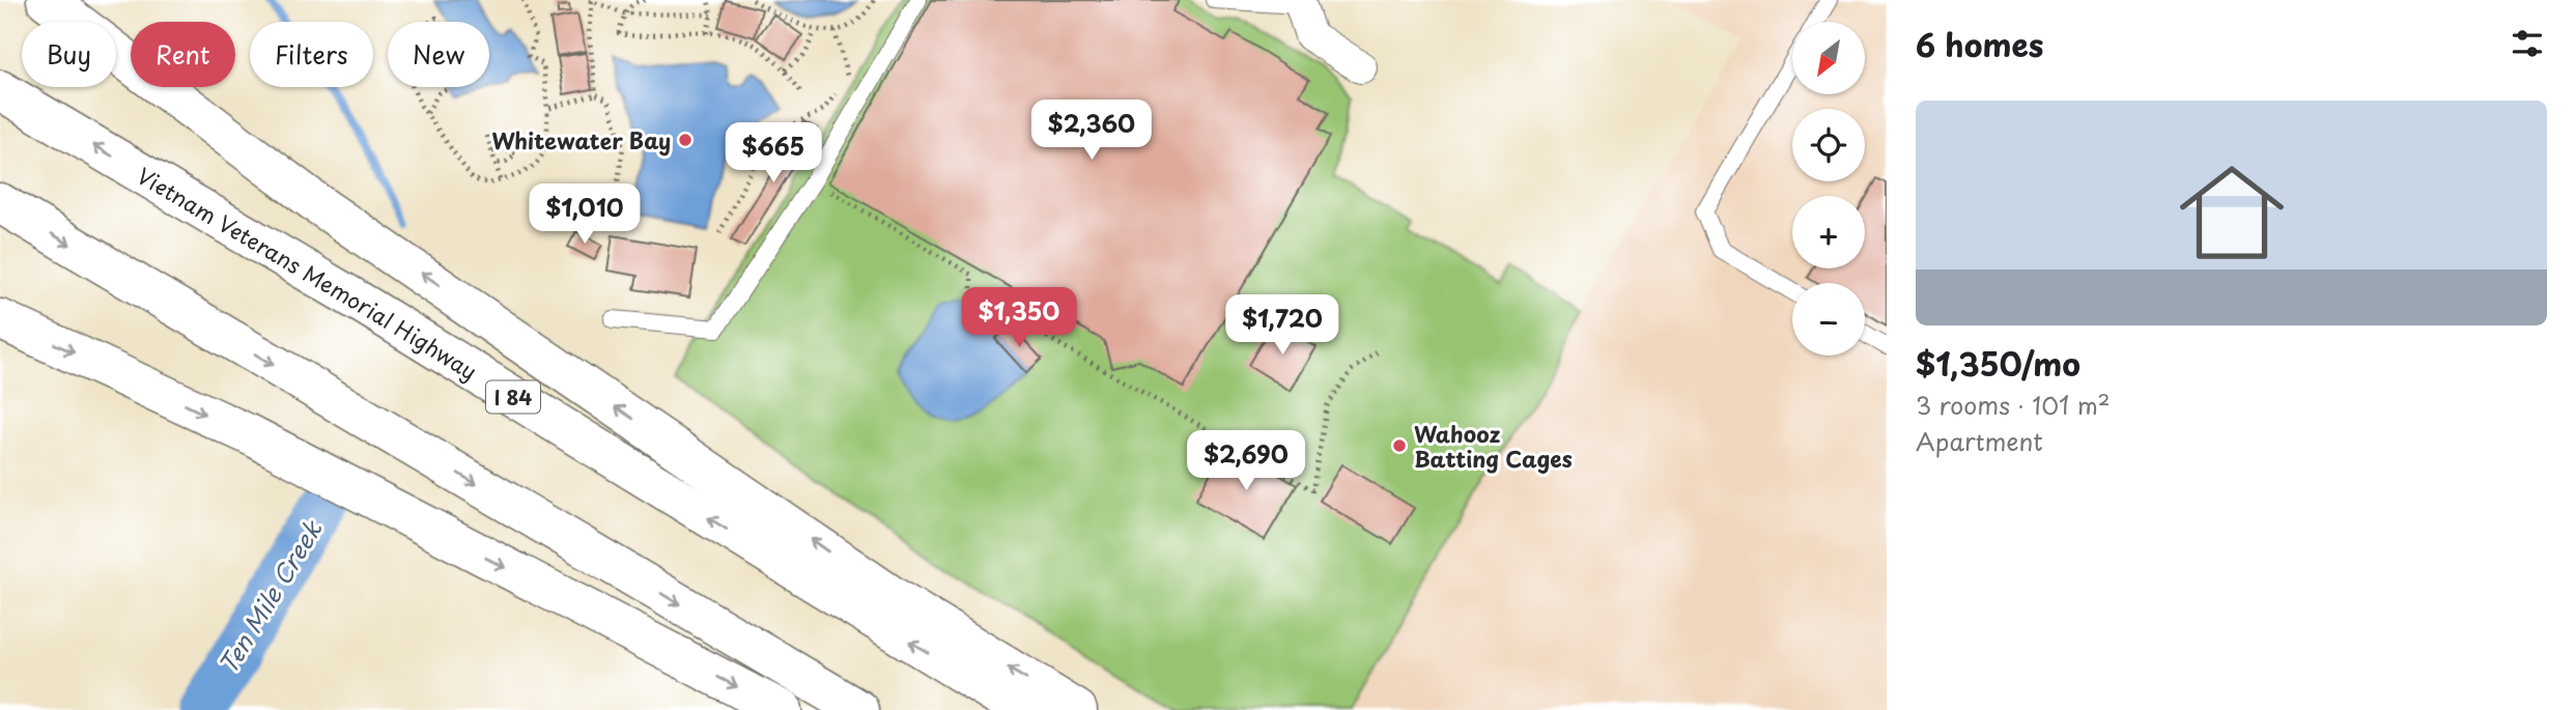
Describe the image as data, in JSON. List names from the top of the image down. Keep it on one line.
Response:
{"streets":{"highway":["Vietnam Veterans Memorial Highway","I 84"]},"water":["Ten Mile Creek"],"places":["Whitewater Bay","Wahooz Batting Cages"],"north":"bottom left","page":{"heading":"6 homes","map_buttons":["+","−"],"chip":["Buy","Rent","Filters","New"],"list":[{"name":"$1,350/mo","note":"3 rooms · 101 m² · Apartment"}],"price":["$2,360","$665","$1,010","$1,350","$1,720","$2,690"]}}
